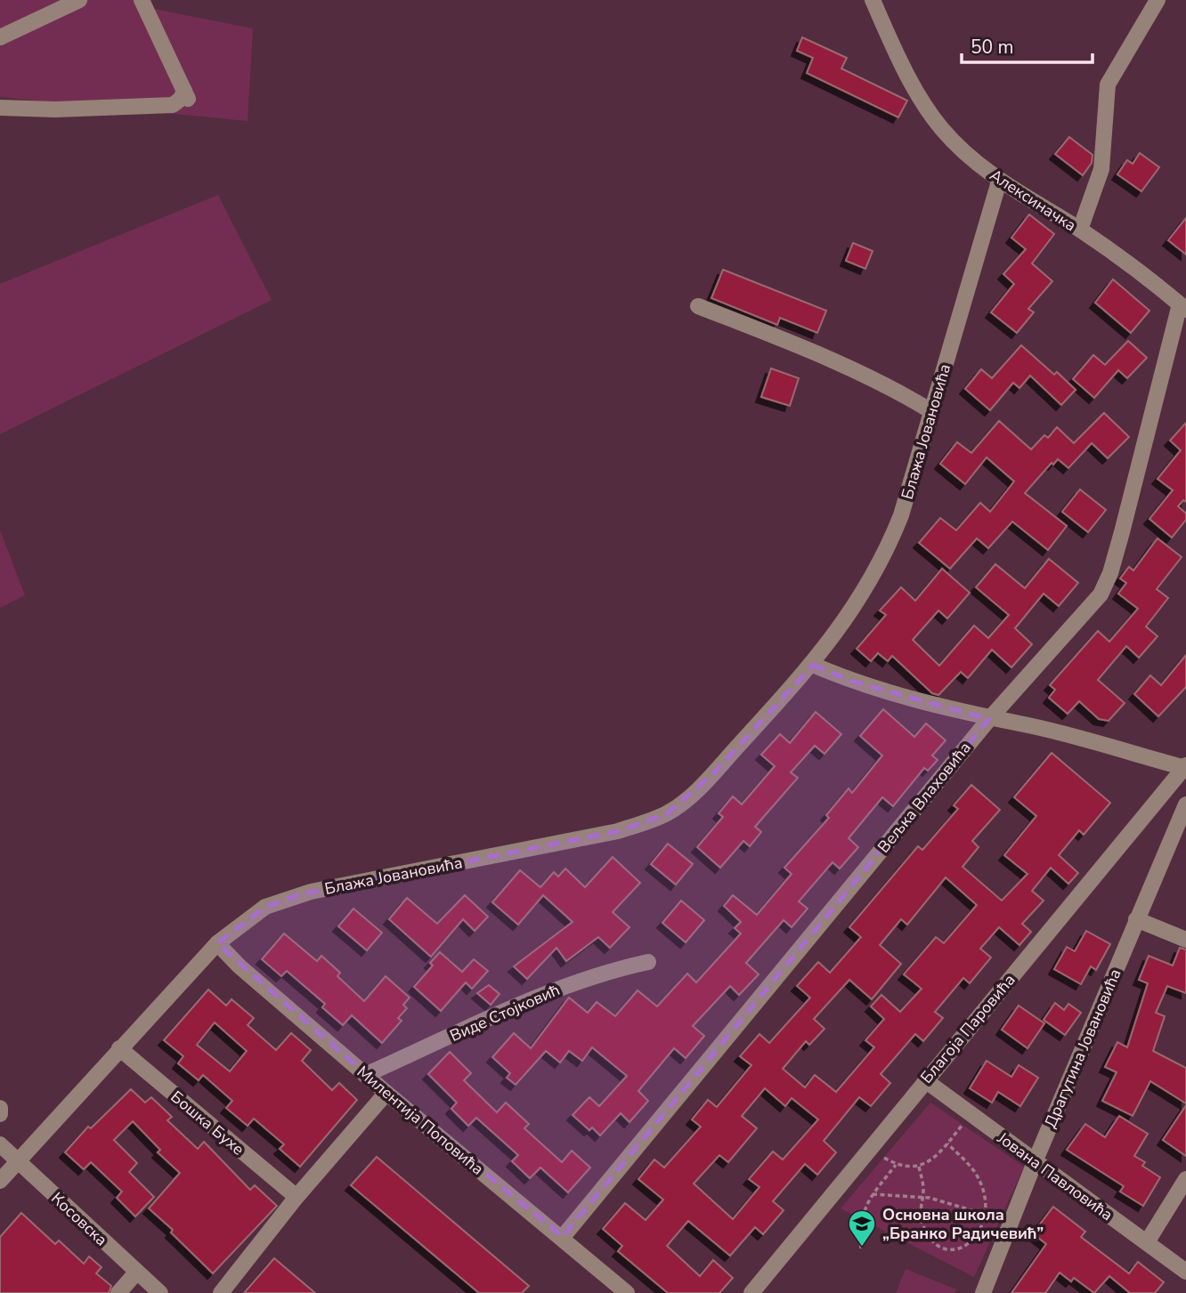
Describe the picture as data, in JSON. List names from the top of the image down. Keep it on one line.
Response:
{"streets":{"street":["Алексиначка","Блажа Јовановића","Вељка Влаховића","Виде Стојковић","Благоја Паровића","Драгутина Јовановића","Милентија Поповића","Бошка Бухе","Јована Павловића","Косовска"]},"crossings":[["Алексиначка","Блажа Јовановића"],["Алексиначка","Вељка Влаховића"],["Блажа Јовановића","Милентија Поповића"],["Блажа Јовановића","Бошка Бухе"],["Блажа Јовановића","Косовска"],["Вељка Влаховића","Милентија Поповића"],["Виде Стојковић","Милентија Поповића"],["Благоја Паровића","Јована Павловића"],["Драгутина Јовановића","Јована Павловића"]],"places":{"school or university":["Основна школа „Бранко Радичевић”"]},"scale_bar":"50 m"}
